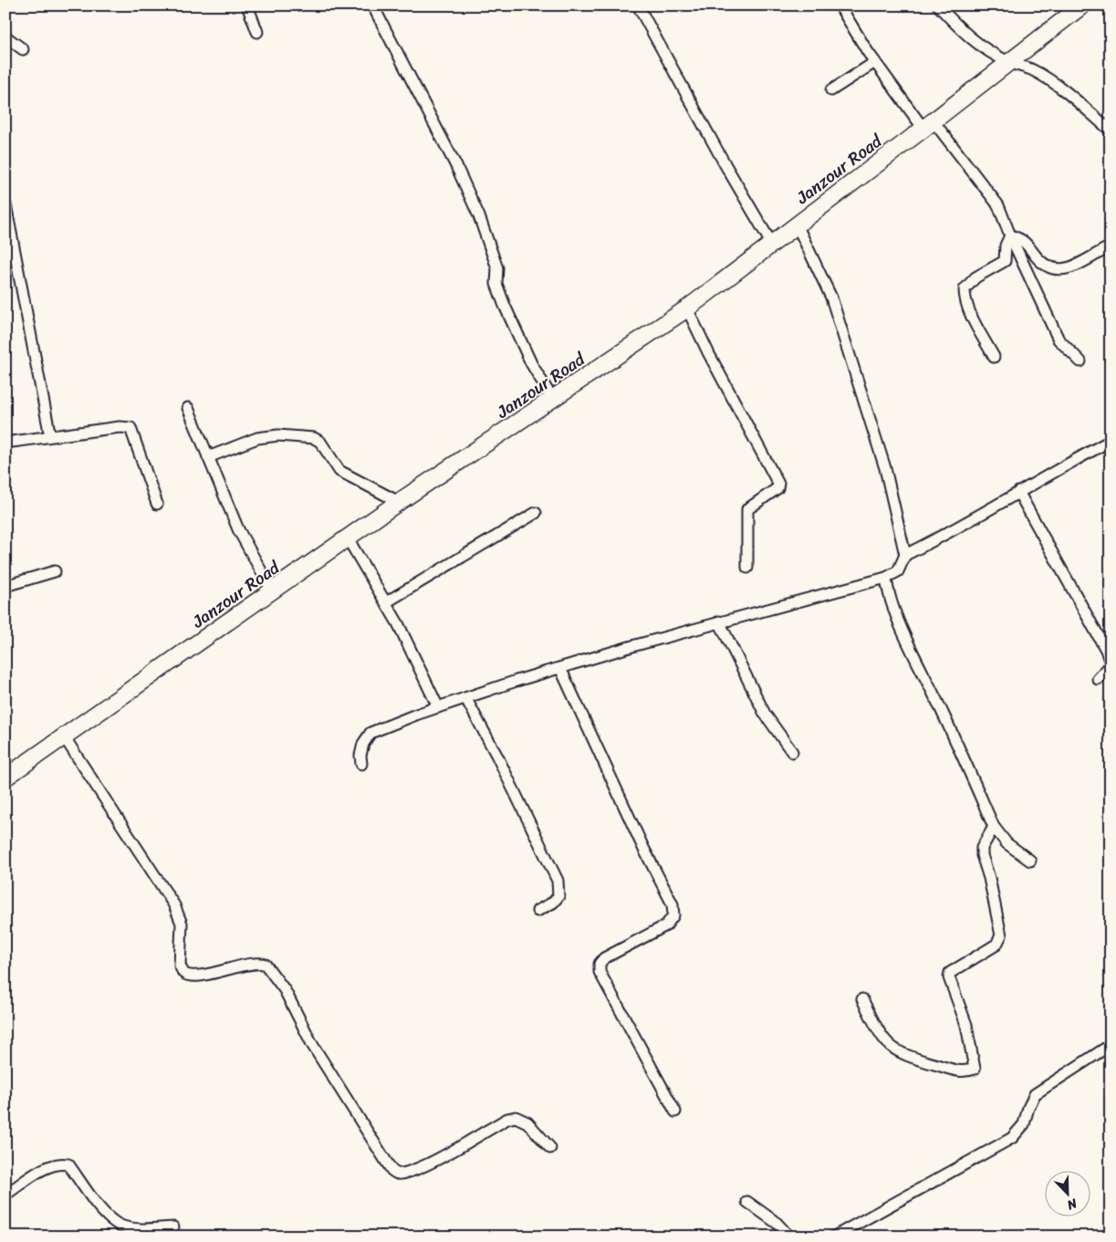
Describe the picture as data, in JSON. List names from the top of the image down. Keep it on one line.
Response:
{"streets":{"main road":["Janzour Road"]},"north":"bottom right"}
